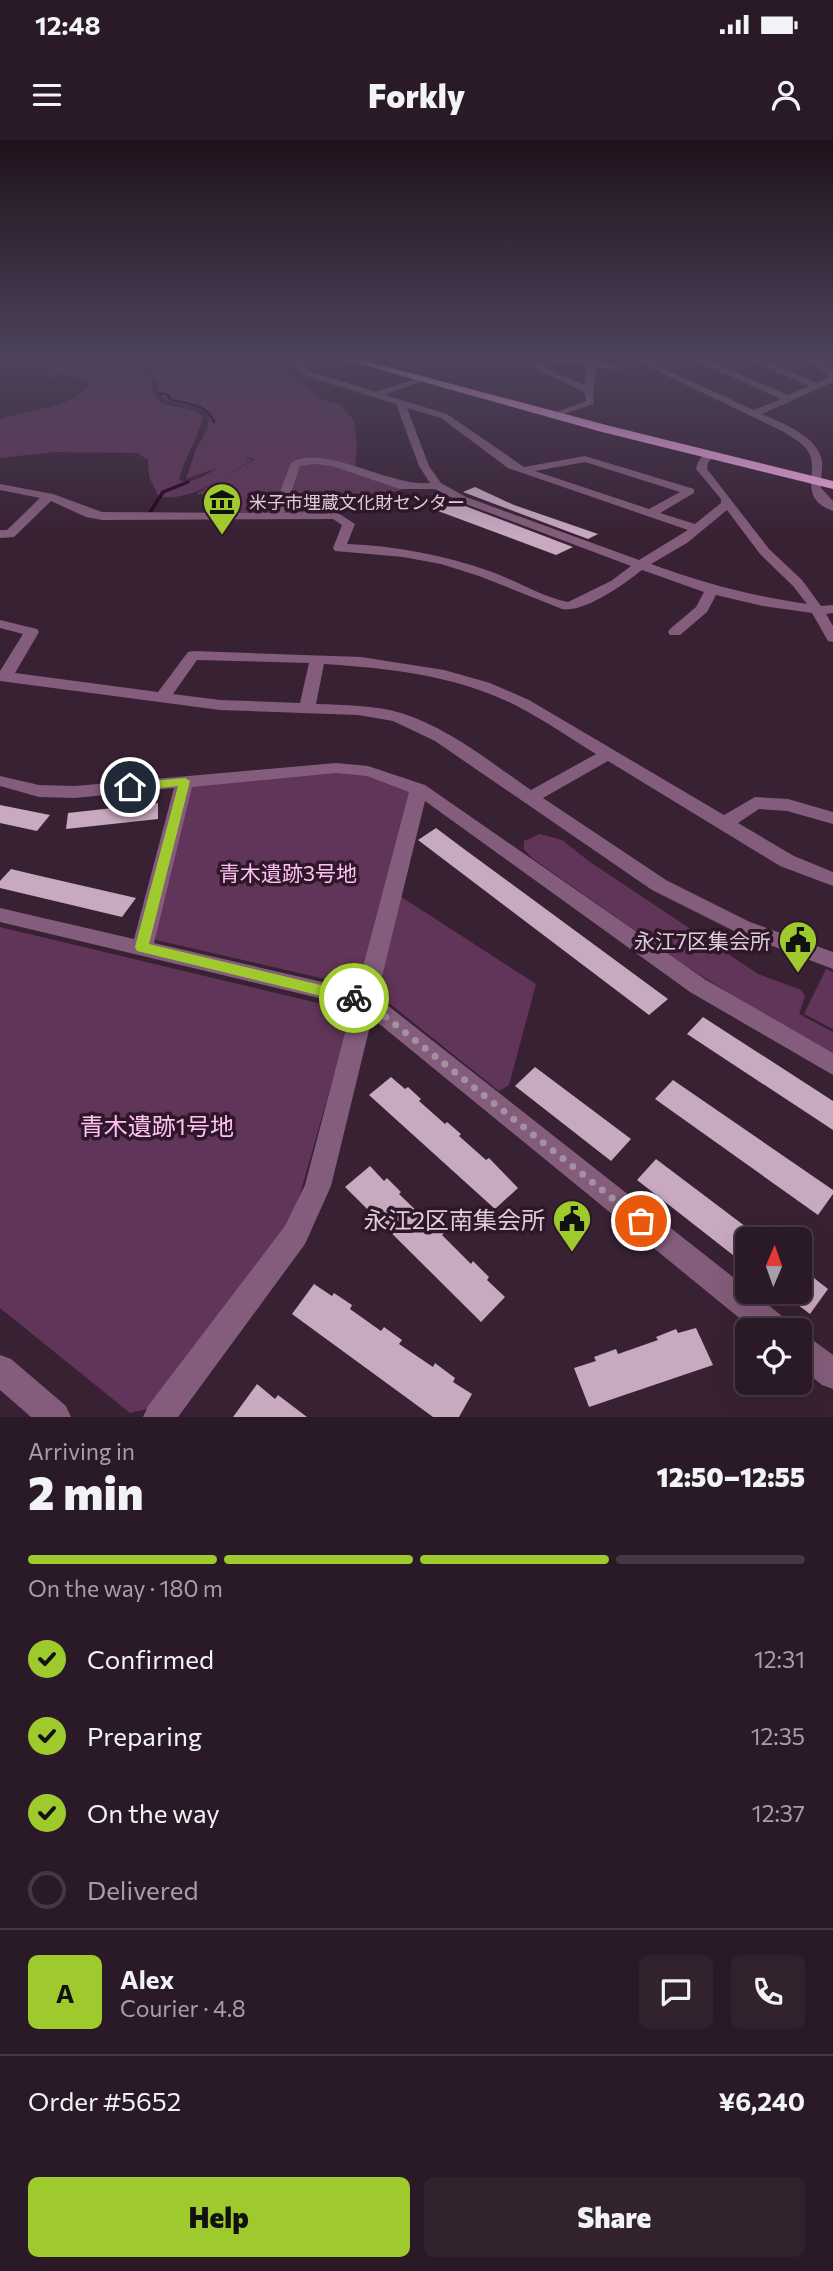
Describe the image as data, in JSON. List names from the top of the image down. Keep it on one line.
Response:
{"parks":["青木遺跡3号地","青木遺跡1号地"],"places":{"museum":["米子市埋蔵文化財センター"],"public building":["永江7区集会所","永江2区南集会所"]},"north":"top","page":{"status":"12:48","header":"Forkly","heading":["2 min","Arriving in","12:50–12:55"],"panel":["Alex","Courier · 4.8","Order #5652","¥6,240"],"bar":"On the way · 180 m","list":[["Confirmed","12:31"],["Preparing","12:35"],["On the way","12:37"],"Delivered"],"round":"A","buttons":["Help","Share"]}}
